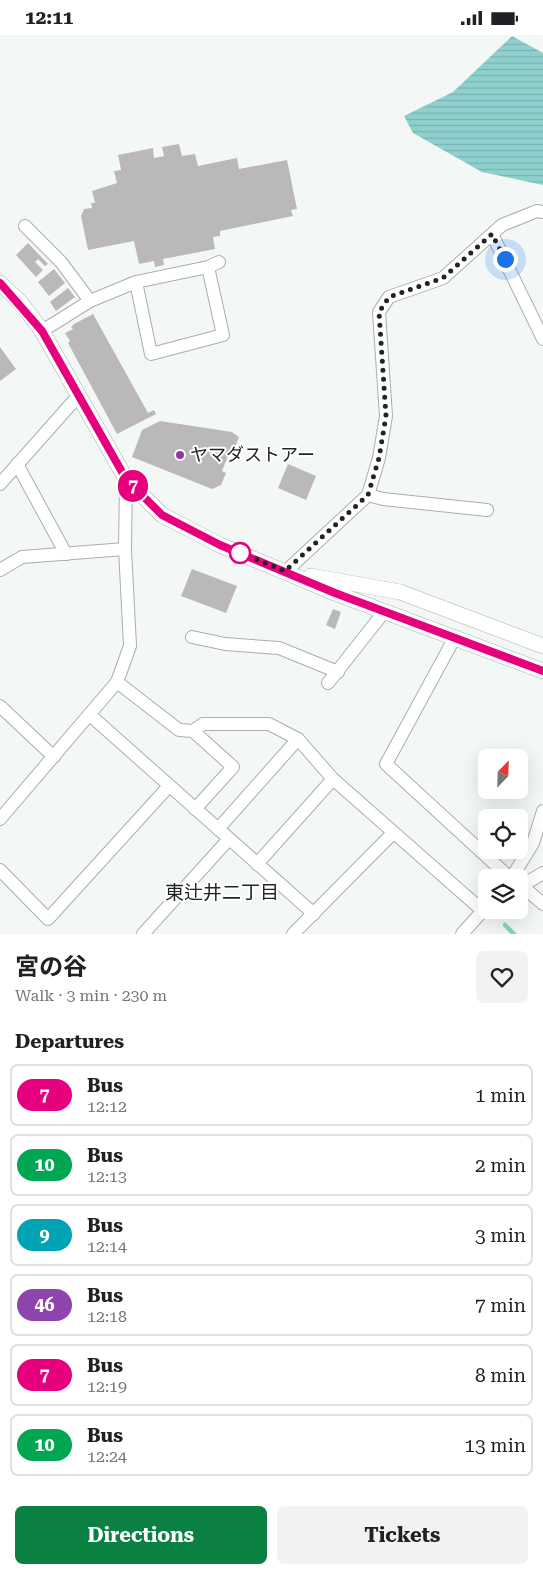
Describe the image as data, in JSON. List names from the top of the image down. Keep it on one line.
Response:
{"districts":["東辻井二丁目"],"places":["ヤマダストアー"],"lines":["bus line 7"],"north":"top right","page":{"status":"12:11","on_map":"7","heading":[["宮の谷","Walk · 3 min · 230 m"],"Departures"],"list":[{"mark":"7","name":"Bus","note":"12:12","value":"1 min"},{"mark":"10","name":"Bus","note":"12:13","value":"2 min"},{"mark":"9","name":"Bus","note":"12:14","value":"3 min"},{"mark":"46","name":"Bus","note":"12:18","value":"7 min"},{"mark":"7","name":"Bus","note":"12:19","value":"8 min"},{"mark":"10","name":"Bus","note":"12:24","value":"13 min"}],"buttons":["Directions","Tickets"]}}
